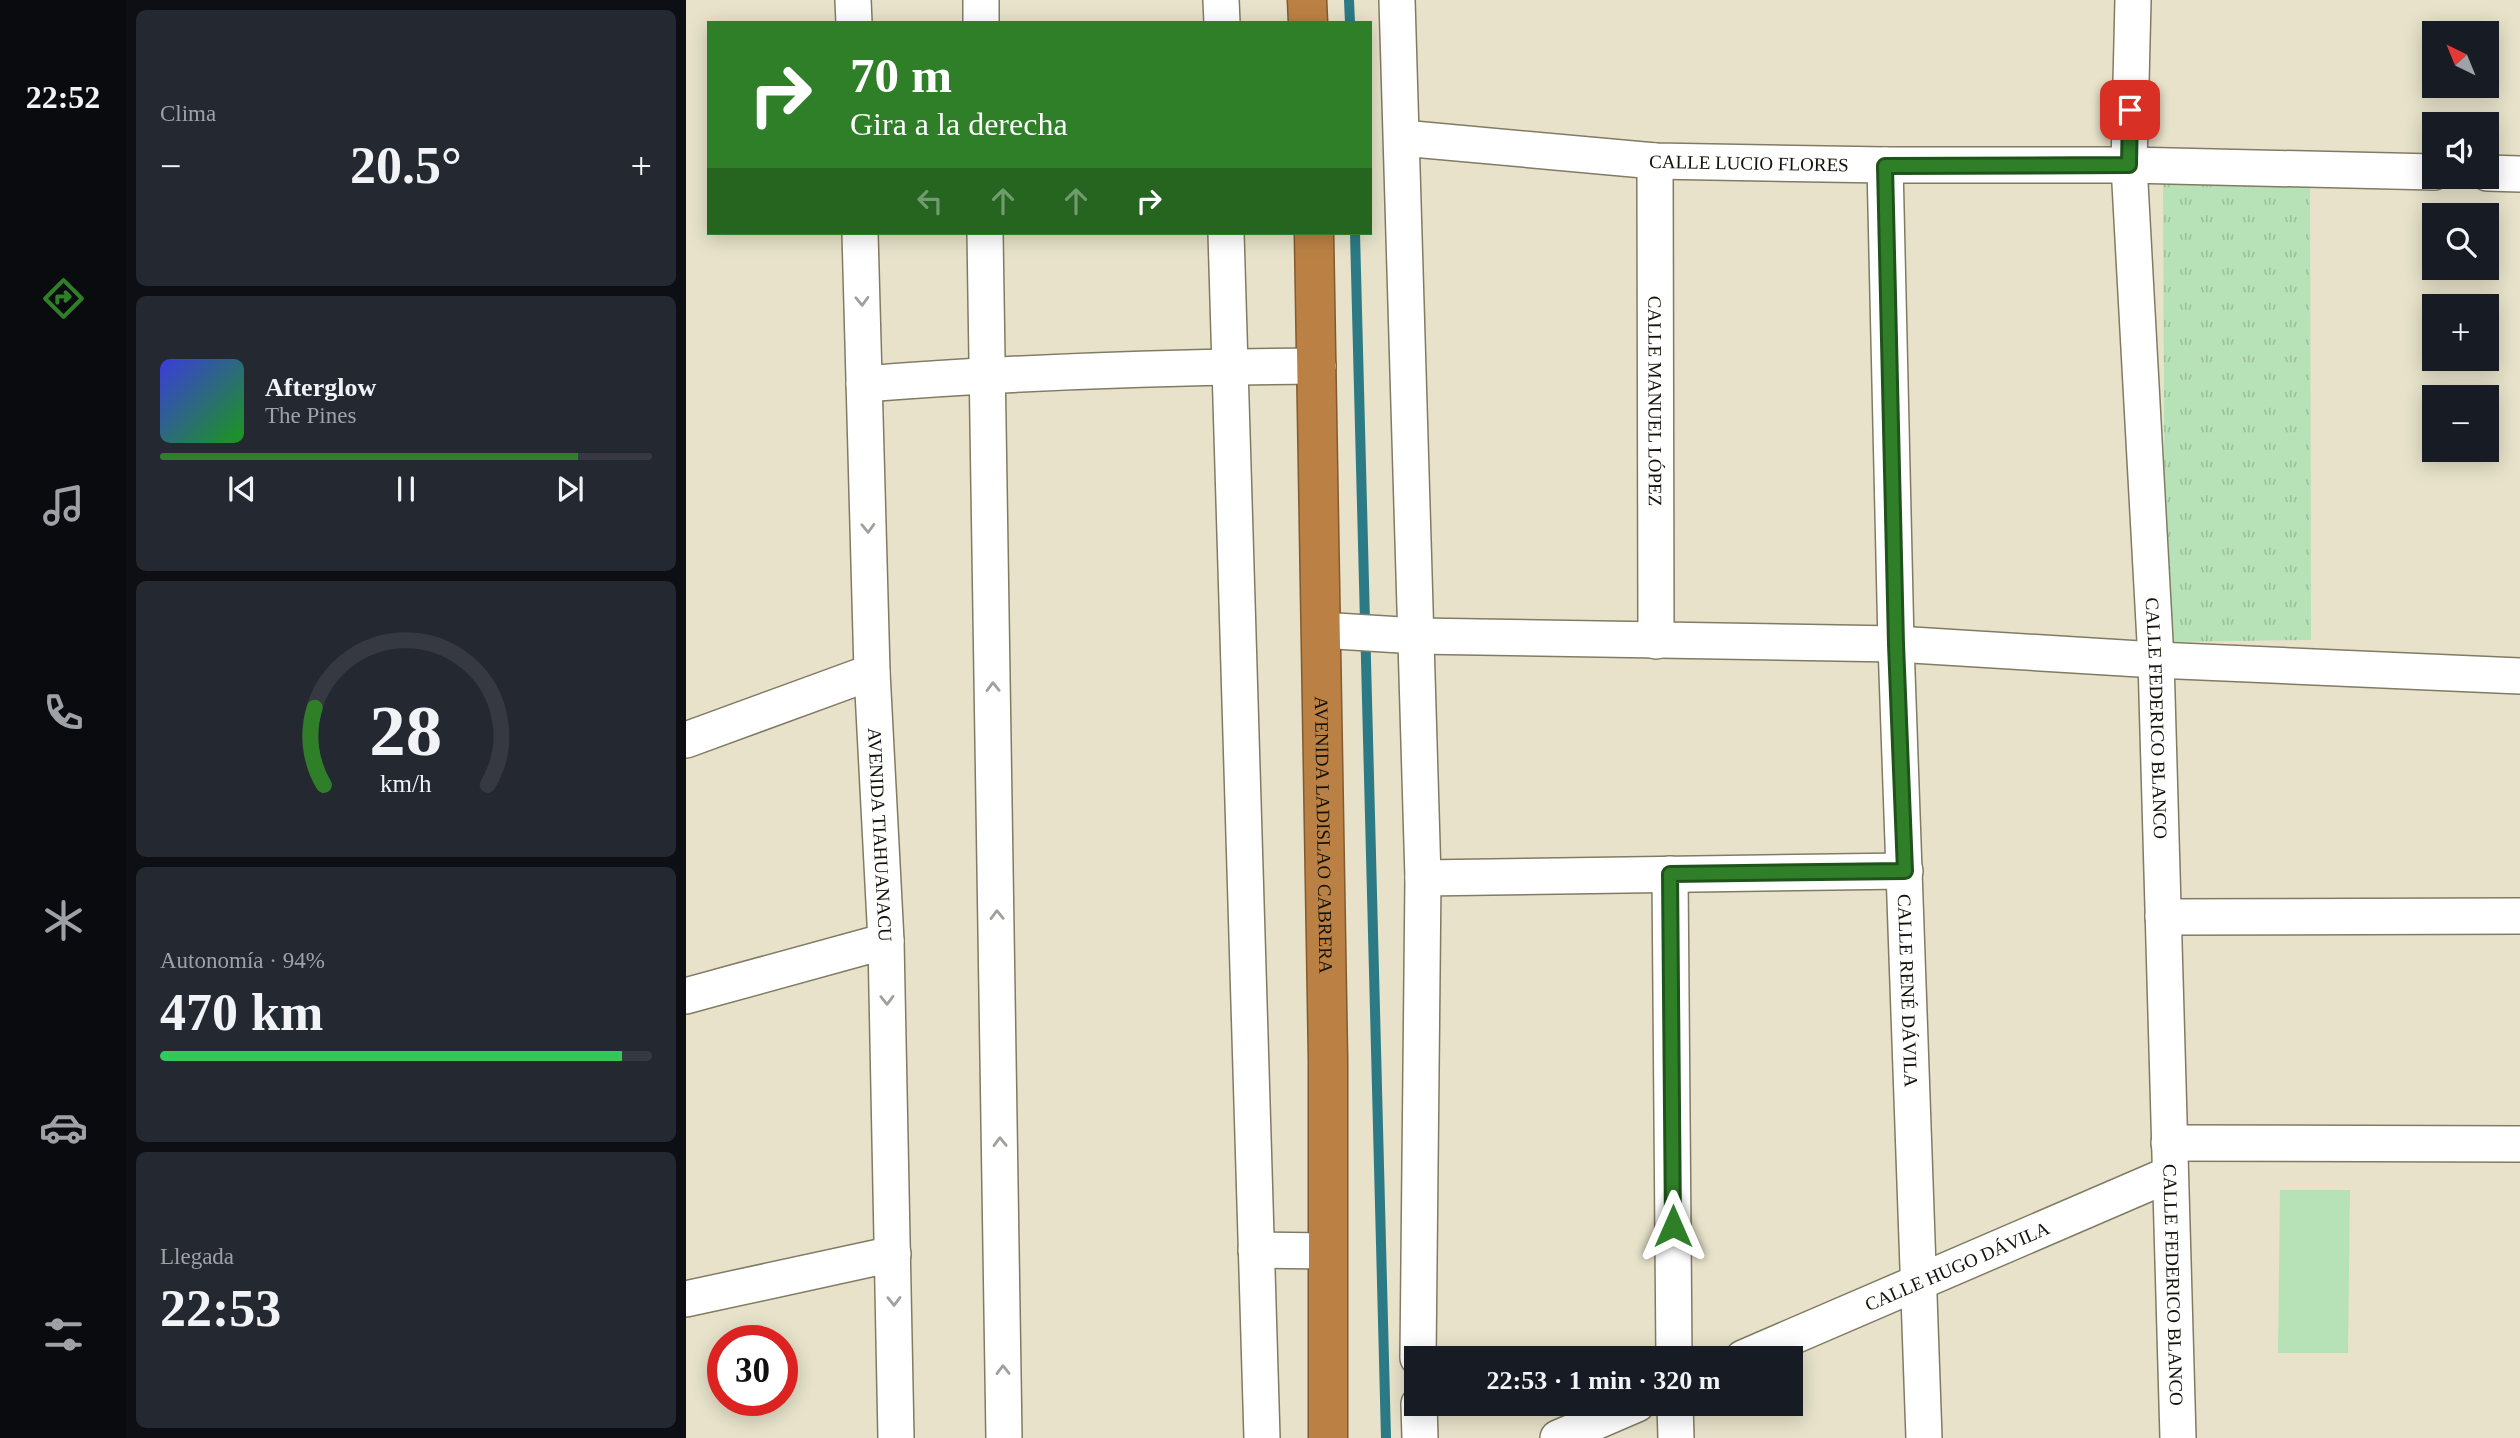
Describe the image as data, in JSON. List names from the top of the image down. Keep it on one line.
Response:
{"streets":{"highway":["AVENIDA LADISLAO CABRERA"],"street":["CALLE LUCIO FLORES","CALLE MANUEL LÓPEZ","CALLE FEDERICO BLANCO","AVENIDA TIAHUANACU","CALLE RENÉ DÁVILA","CALLE HUGO DÁVILA"]},"crossings":[["CALLE LUCIO FLORES","CALLE MANUEL LÓPEZ"],["CALLE LUCIO FLORES","CALLE FEDERICO BLANCO"],["CALLE LUCIO FLORES","CALLE RENÉ DÁVILA"],["CALLE FEDERICO BLANCO","CALLE HUGO DÁVILA"],["CALLE RENÉ DÁVILA","CALLE HUGO DÁVILA"]],"north":"top left","page":{"tabs":"22:52","tile":["Clima",["Autonomía · 94%","470 km"],["Llegada","22:53"]],"map_buttons":["+","−"],"turn":["70 m","Gira a la derecha"],"heat":["−","20.5°","+"],"song":["Afterglow","The Pines"],"limit":"30","trip":"22:53 · 1 min · 320 m","gauge":["28","km/h"]}}
